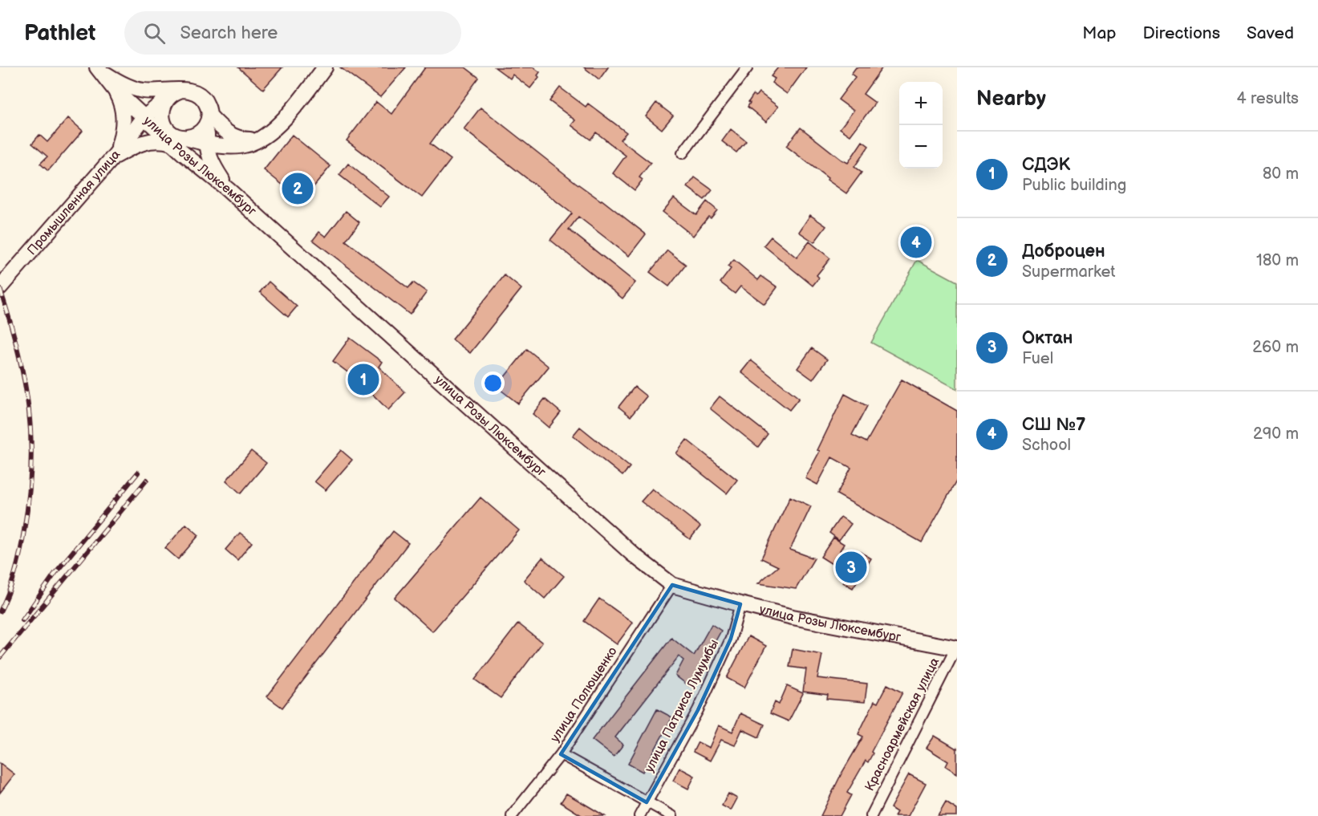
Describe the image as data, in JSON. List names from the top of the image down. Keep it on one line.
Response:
{"streets":{"main road":["улица Розы Люксембург","Промышленная улица"],"street":["улица Полющенко","улица Патриса Лумумбы","Красноармейская улица"]},"crossings":[["улица Розы Люксембург","Промышленная улица"],["улица Розы Люксембург","улица Полющенко"],["улица Розы Люксембург","улица Патриса Лумумбы"],["улица Розы Люксембург","Красноармейская улица"]],"page":{"header":"Pathlet","search":"Search here","nav":["Map","Directions","Saved"],"heading":["Nearby","4 results"],"map_buttons":["+","−"],"list":[{"mark":"1","name":"СДЭК","note":"Public building","value":"80 m"},{"mark":"2","name":"Доброцен","note":"Supermarket","value":"180 m"},{"mark":"3","name":"Октан","note":"Fuel","value":"260 m"},{"mark":"4","name":"СШ №7","note":"School","value":"290 m"}],"pins":["2","4","1","3"]}}
